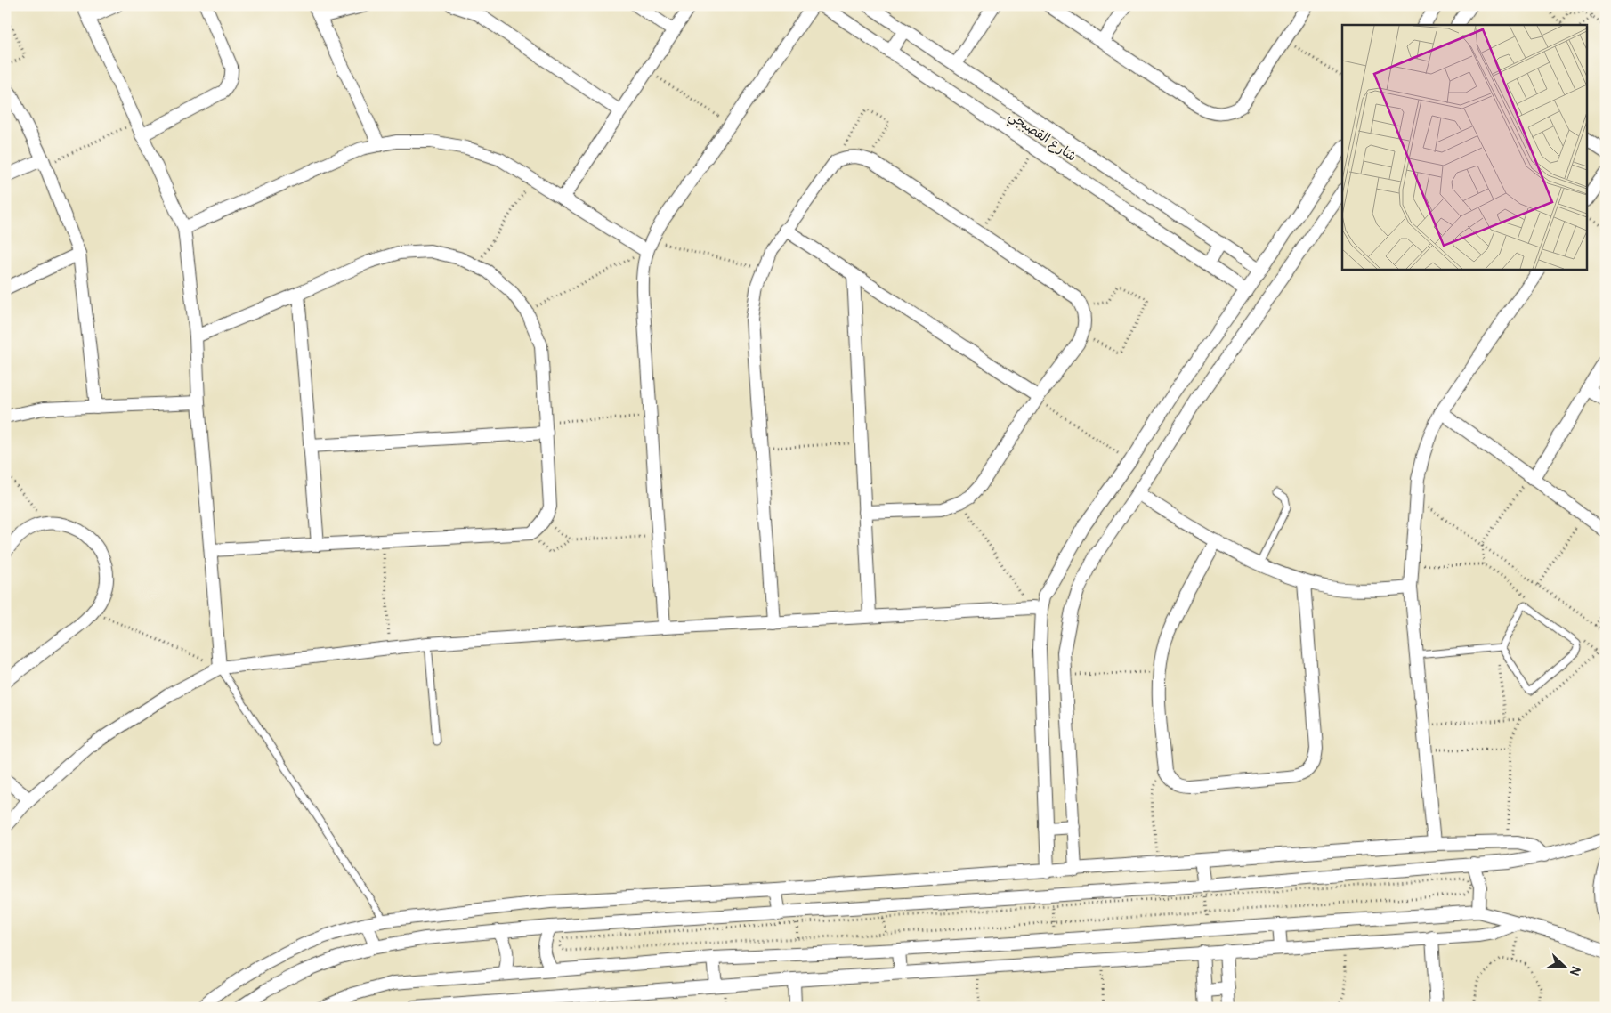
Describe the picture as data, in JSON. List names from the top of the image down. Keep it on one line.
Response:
{"streets":{"street":["شارع القصبجي"]},"north":"right"}
